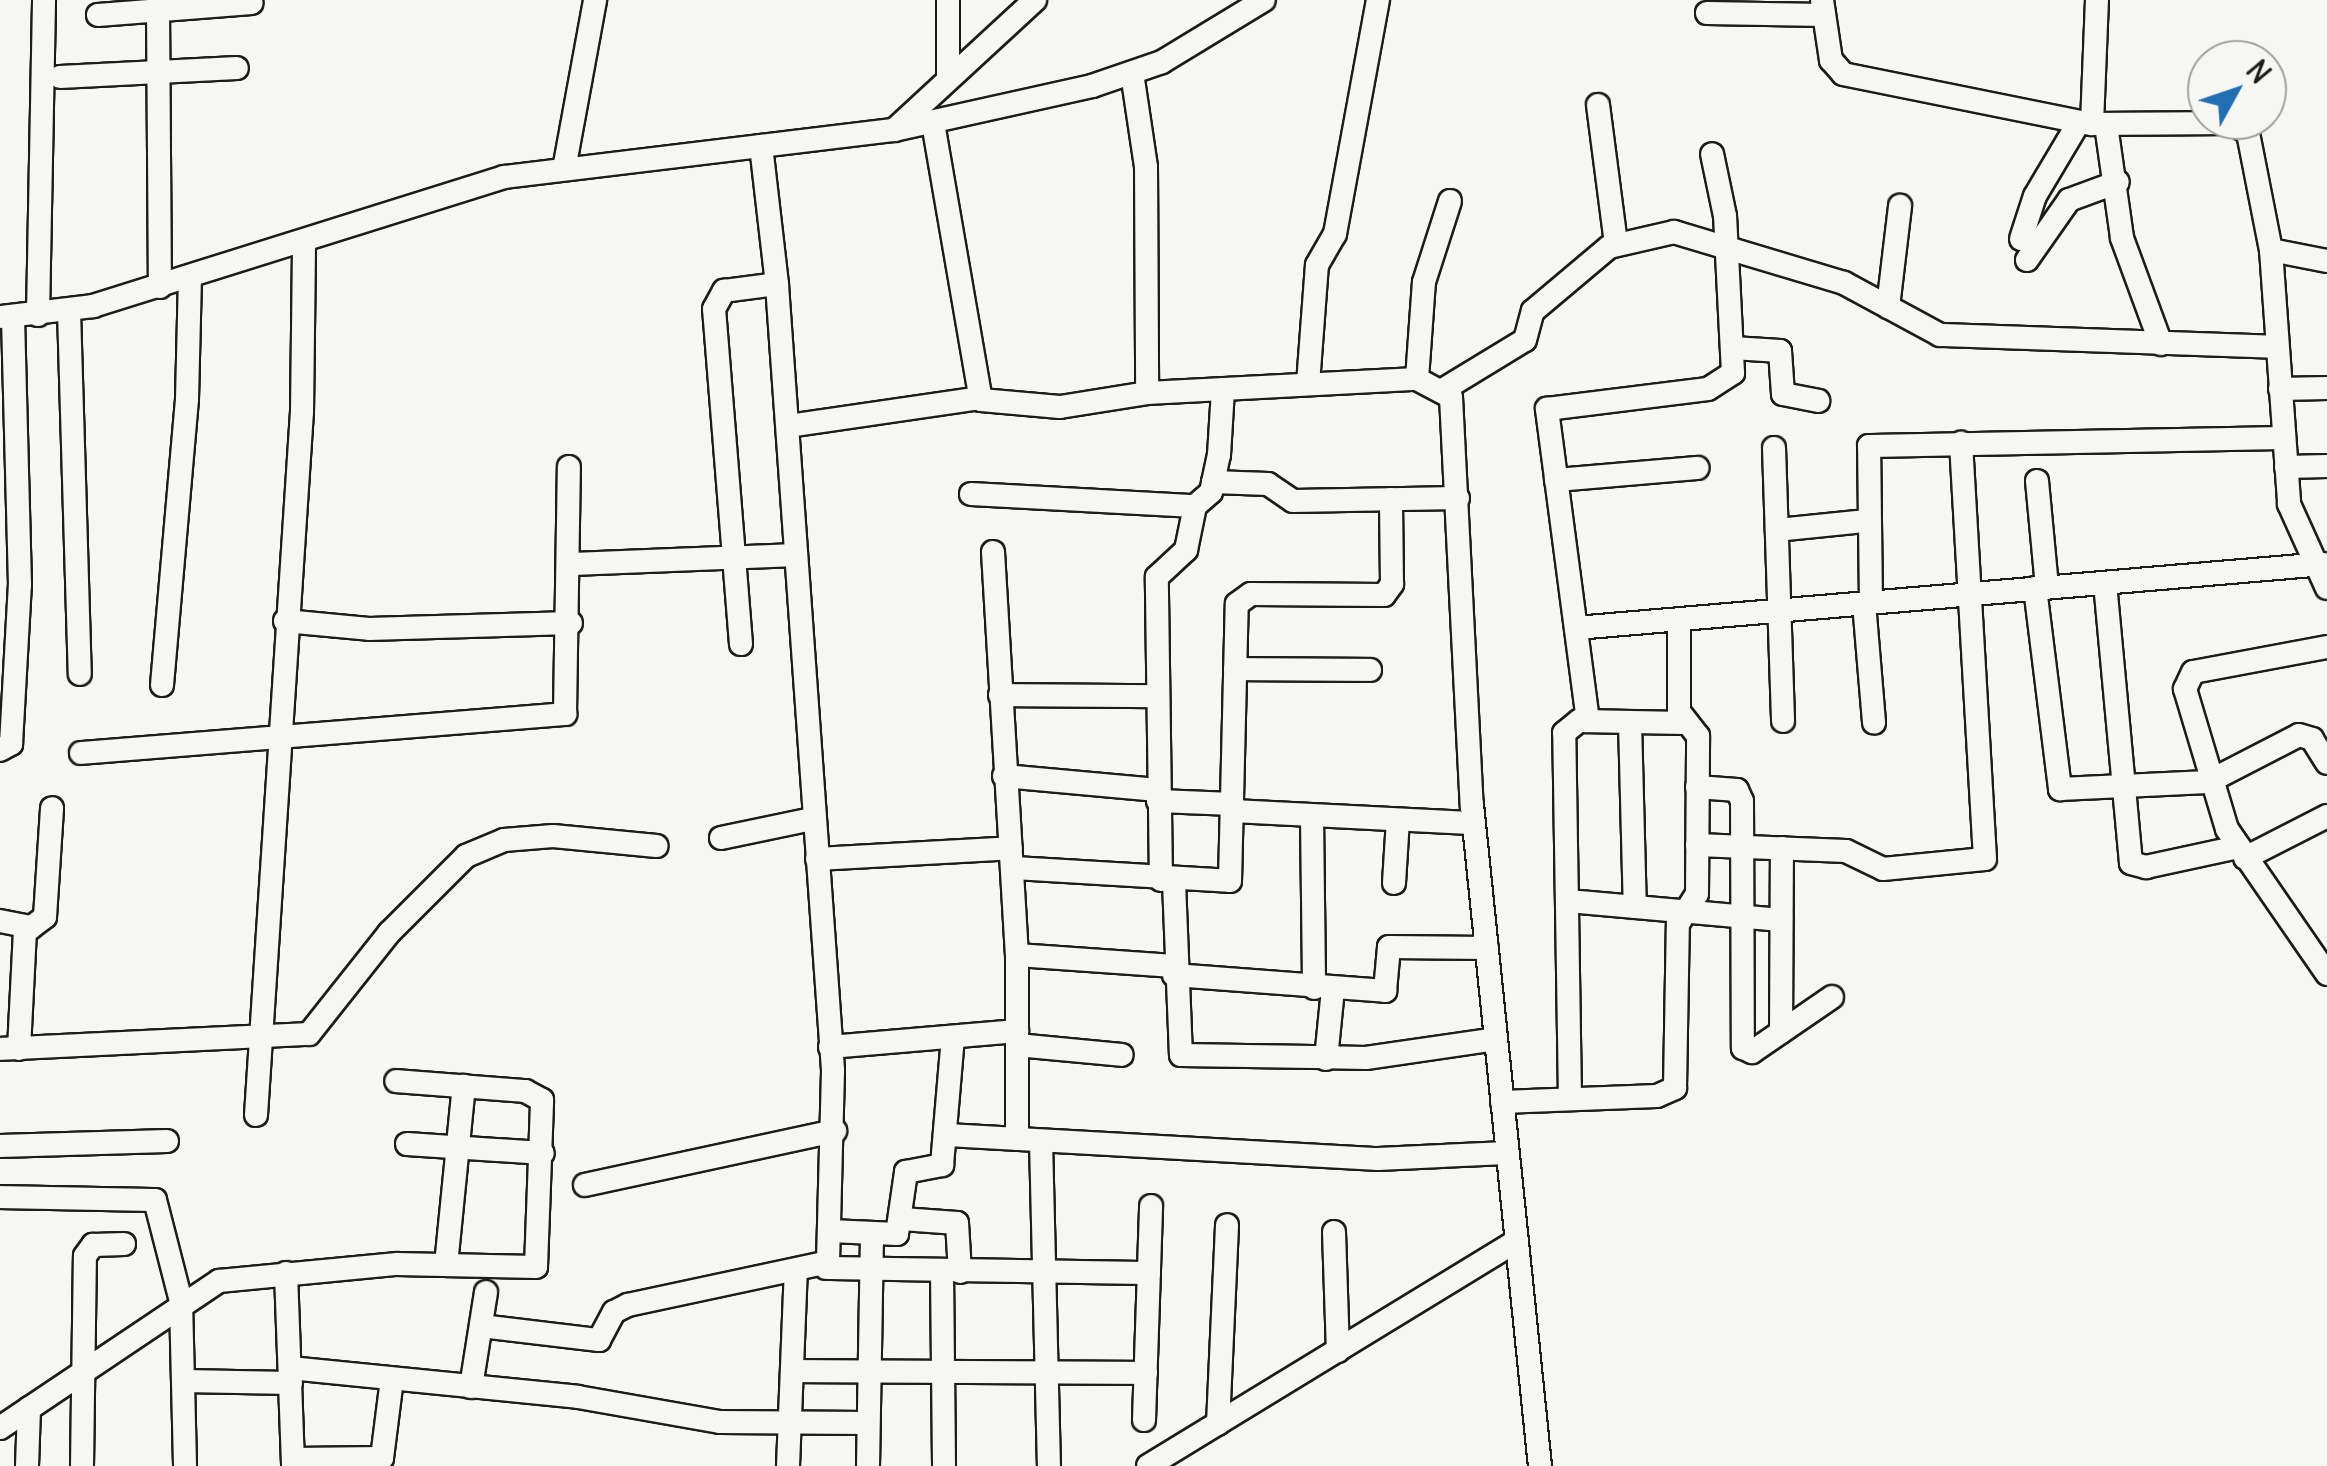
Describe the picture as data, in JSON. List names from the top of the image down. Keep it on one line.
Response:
{"north":"top right"}
